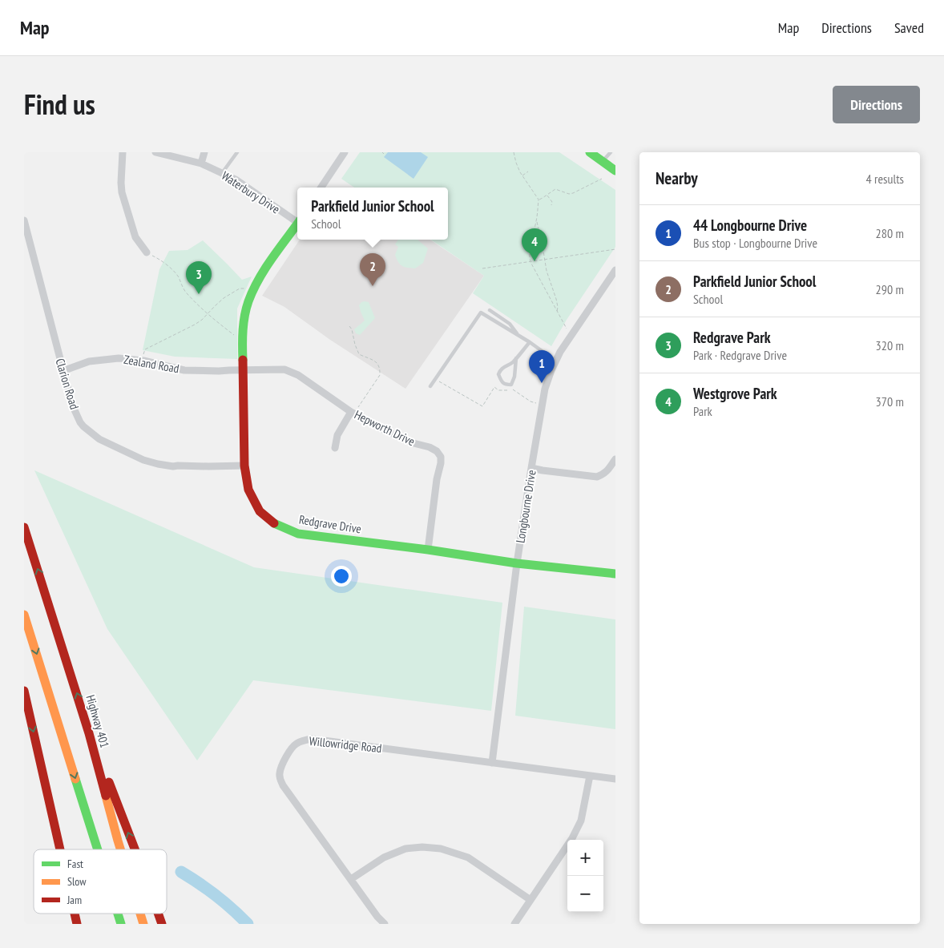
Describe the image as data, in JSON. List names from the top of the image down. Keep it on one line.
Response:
{"streets":{"main road":["Redgrave Drive","Highway 401"],"street":["Waterbury Drive","Zealand Road","Clarion Road","Hepworth Drive","Longbourne Drive","Willowridge Road"]},"crossings":[["Zealand Road","Clarion Road"],["Zealand Road","Hepworth Drive"],["Zealand Road","Redgrave Drive"],["Clarion Road","Redgrave Drive"],["Hepworth Drive","Redgrave Drive"],["Longbourne Drive","Redgrave Drive"],["Longbourne Drive","Willowridge Road"]],"legend":["Fast","Slow","Jam"],"page":{"header":"Map","nav":["Map","Directions","Saved"],"title":"Find us","buttons":"Directions","heading":["Nearby","4 results"],"popup":["Parkfield Junior School","School"],"list":[{"mark":"1","name":"44 Longbourne Drive","note":"Bus stop · Longbourne Drive","value":"280 m"},{"mark":"2","name":"Parkfield Junior School","note":"School","value":"290 m"},{"mark":"3","name":"Redgrave Park","note":"Park · Redgrave Drive","value":"320 m"},{"mark":"4","name":"Westgrove Park","note":"Park","value":"370 m"}],"pins":["4","2","3","1"],"map_buttons":["+","−"]}}
